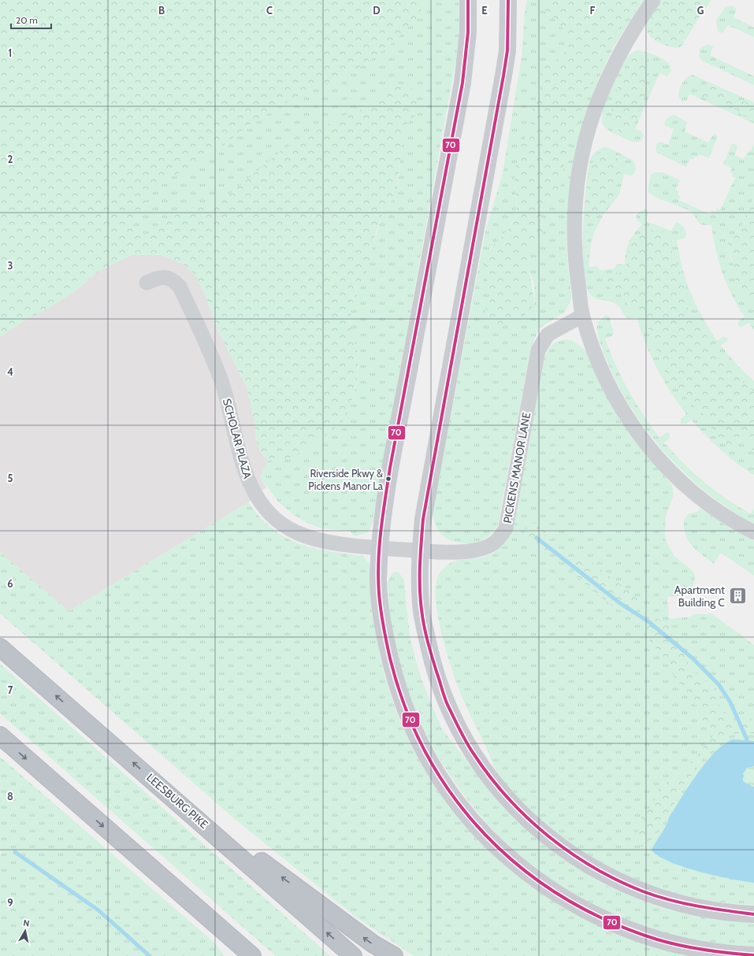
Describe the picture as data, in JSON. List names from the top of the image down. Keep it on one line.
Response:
{"streets":{"highway":["LEESBURG PIKE"],"street":["SCHOLAR PLAZA","PICKENS MANOR LANE"]},"crossings":[["SCHOLAR PLAZA","PICKENS MANOR LANE"]],"places":{"other":["Riverside Pkwy & Pickens Manor La"],"building":["Apartment Building C"]},"lines":["transit line 70"],"scale_bar":"20 m","north":"top","grid":{"columns":["B","C","D","E","F","G"],"rows":["1","2","3","4","5","6","7","8","9"]}}
